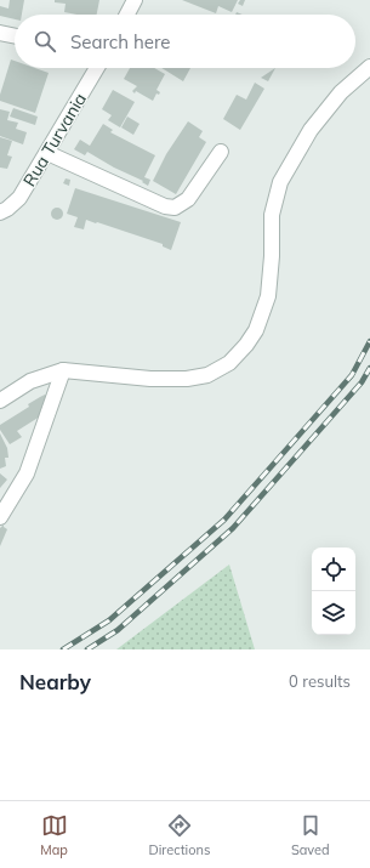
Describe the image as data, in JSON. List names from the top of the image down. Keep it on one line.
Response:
{"streets":{"street":["Rua Turvania"]},"page":{"search":"Search here","heading":["Nearby","0 results"],"nav":["Map","Directions","Saved"]}}
